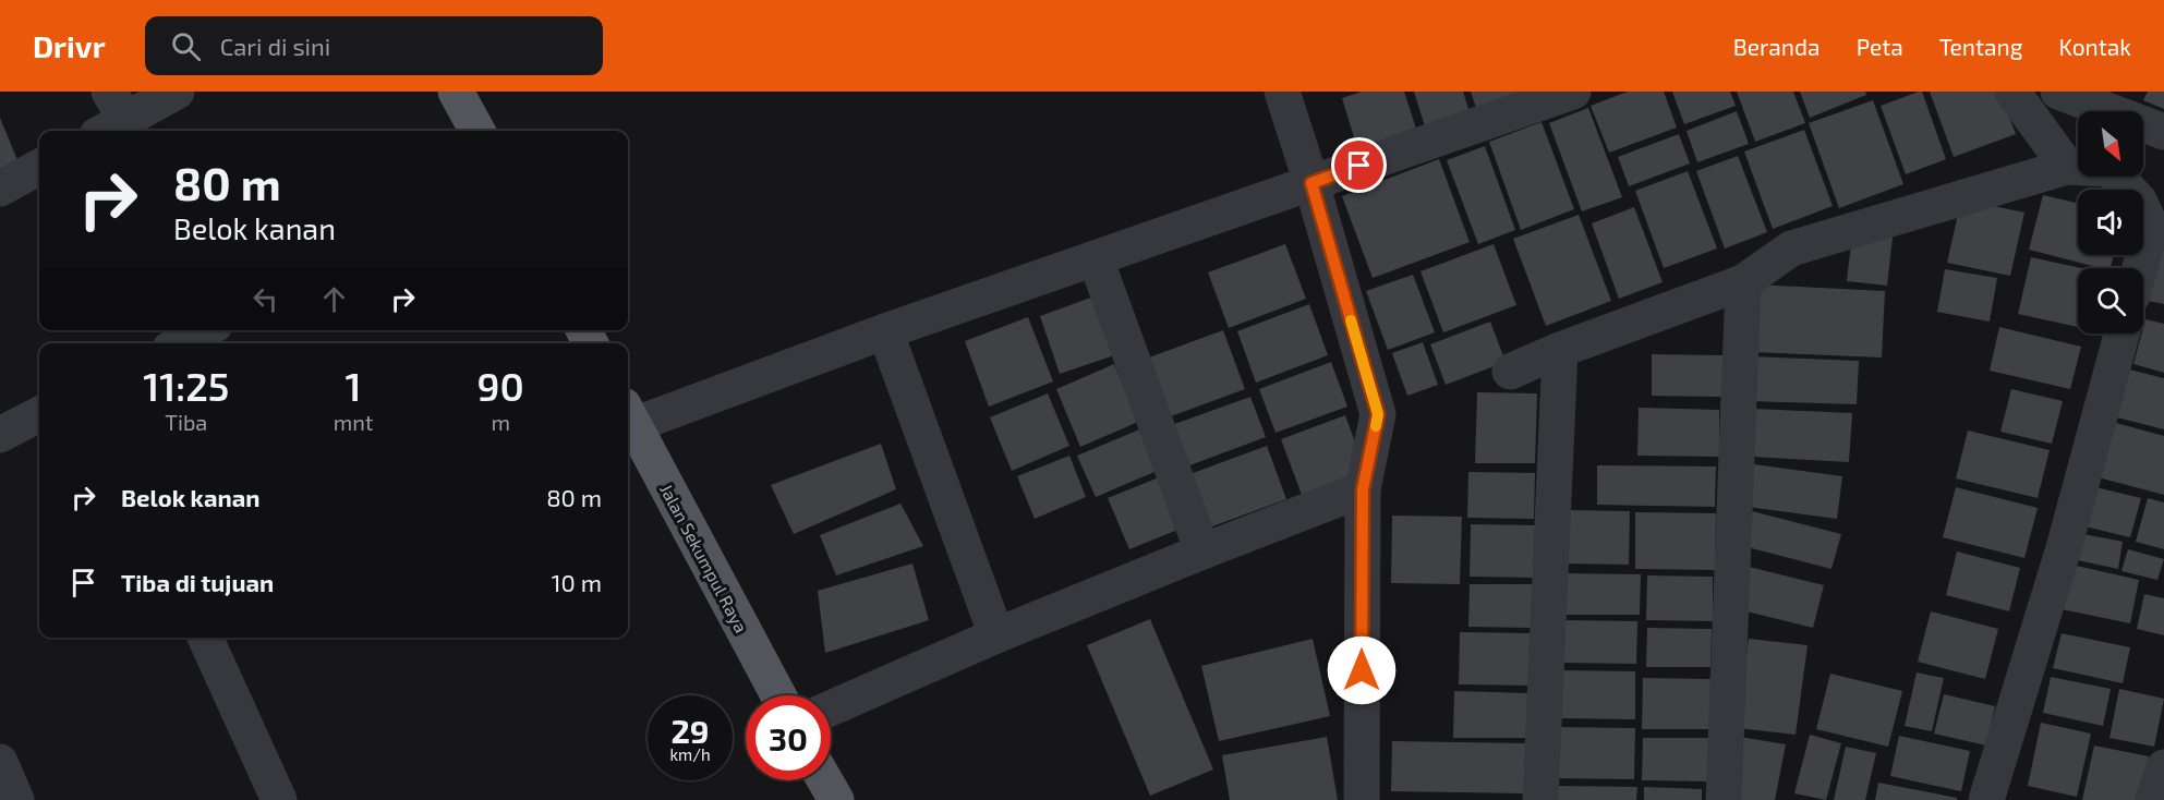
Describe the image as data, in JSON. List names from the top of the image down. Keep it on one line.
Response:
{"streets":{"main road":["Jalan Sekumpul Raya"]},"north":"bottom right","page":{"header":"Drivr","search":"Cari di sini","nav":["Beranda","Peta","Tentang","Kontak"],"turn":["80 m","Belok kanan"],"eta":["11:25","Tiba","1","mnt","90","m"],"list":[{"name":"Belok kanan","value":"80 m"},{"name":"Tiba di tujuan","value":"10 m"}],"speed":"29 km/h","limit":"30"}}
